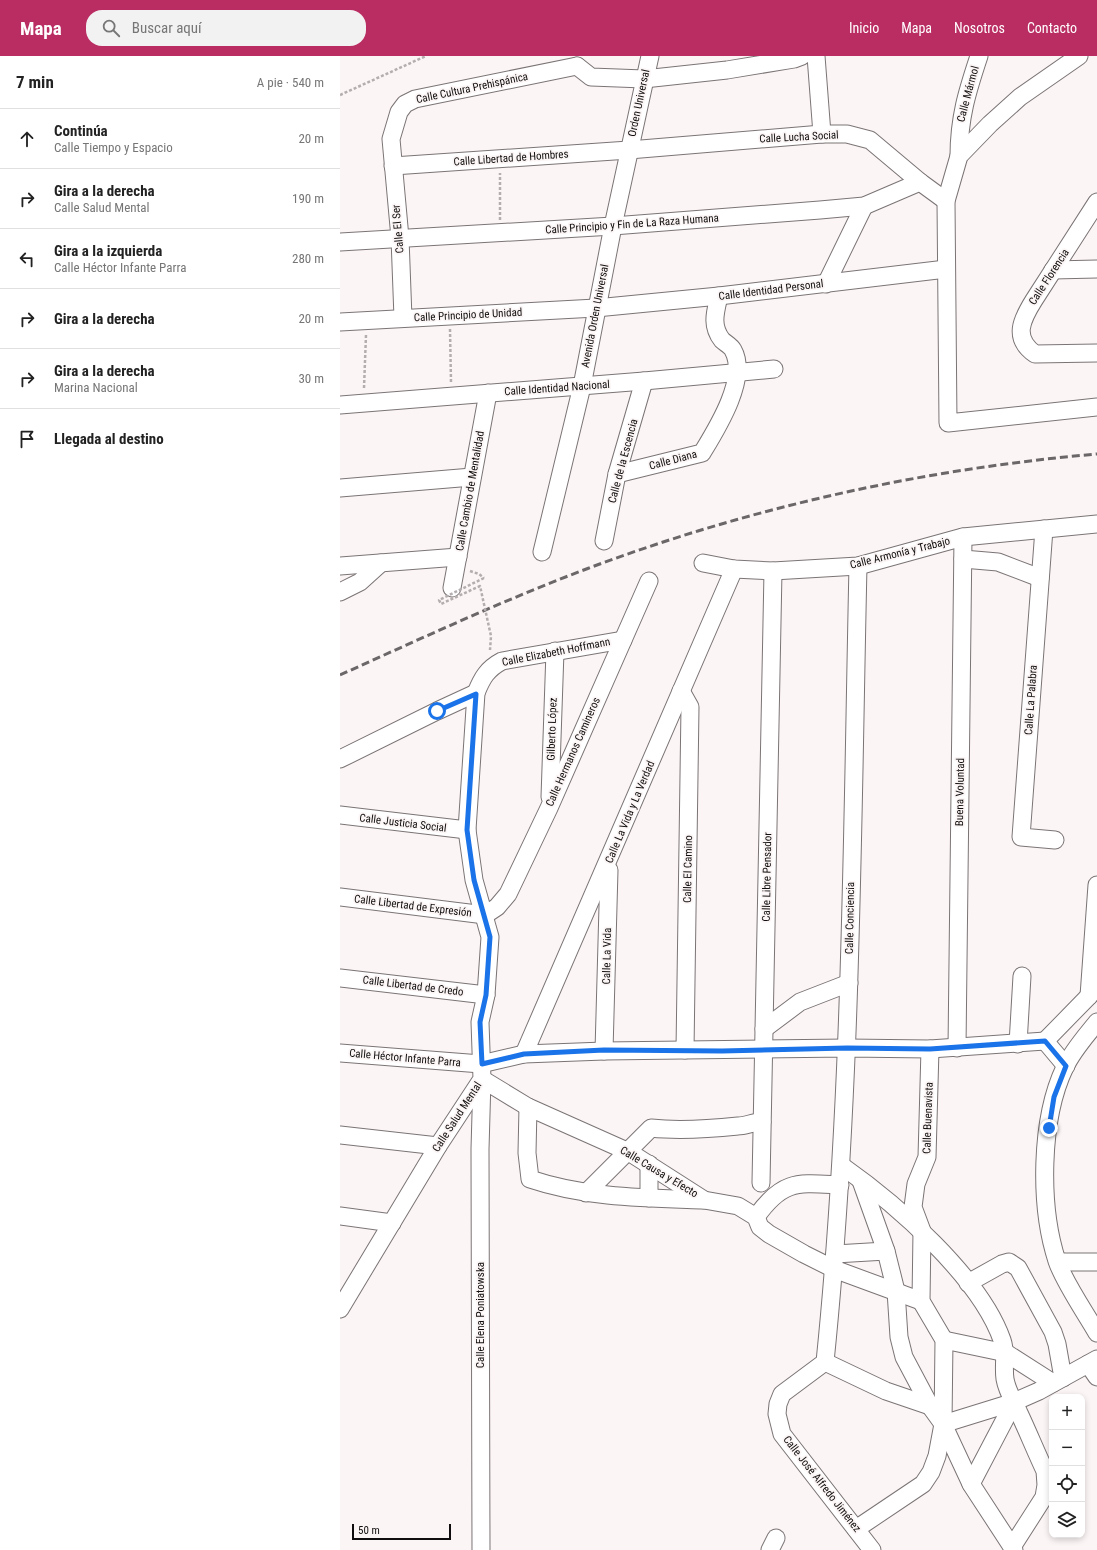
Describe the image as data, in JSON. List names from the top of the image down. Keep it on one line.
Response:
{"streets":{"street":["Calle Cultura Prehispánica","Calle Mármol","Orden Universal","Calle Lucha Social","Calle Libertad de Hombres","Calle Principio y Fin de La Raza Humana","Calle El Ser","Calle Florencia","Calle Identidad Personal","Calle Principio de Unidad","Avenida Orden Universal","Calle Identidad Nacional","Calle Diana","Calle de la Escencia","Calle Cambio de Mentalidad","Calle Armonía y Trabajo","Calle Elizabeth Hoffmann","Calle La Palabra","Gilberto López","Calle Hermanos Camineros","Buena Voluntad","Calle La Vida y La Verdad","Calle Justicia Social","Calle El Camino","Calle Libre Pensador","Calle Libertad de Expresión","Calle Conciencia","Calle La Vida","Calle Libertad de Credo","Calle Héctor Infante Parra","Calle Salud Mental","Calle Buenavista","Calle Causa y Efecto","Calle Elena Poniatowska","Calle José Alfredo Jiménez"]},"crossings":[["Calle Cultura Prehispánica","Calle El Ser"],["Orden Universal","Calle Lucha Social"],["Orden Universal","Calle Libertad de Hombres"],["Orden Universal","Avenida Orden Universal"],["Calle Lucha Social","Calle Libertad de Hombres"],["Calle Lucha Social","Calle Principio y Fin de La Raza Humana"],["Calle Lucha Social","Avenida Orden Universal"],["Calle Libertad de Hombres","Calle El Ser"],["Calle Libertad de Hombres","Avenida Orden Universal"],["Calle Principio y Fin de La Raza Humana","Calle El Ser"],["Calle Principio y Fin de La Raza Humana","Avenida Orden Universal"],["Calle El Ser","Calle Principio de Unidad"],["Calle Identidad Personal","Calle Principio de Unidad"],["Calle Identidad Personal","Avenida Orden Universal"],["Calle Identidad Personal","Calle Diana"],["Calle Principio de Unidad","Avenida Orden Universal"],["Avenida Orden Universal","Calle Identidad Nacional"],["Calle Identidad Nacional","Calle Diana"],["Calle Identidad Nacional","Calle de la Escencia"],["Calle Identidad Nacional","Calle Cambio de Mentalidad"],["Calle Diana","Calle de la Escencia"],["Calle Armonía y Trabajo","Calle La Palabra"],["Calle Armonía y Trabajo","Buena Voluntad"],["Calle Armonía y Trabajo","Calle La Vida y La Verdad"],["Calle Armonía y Trabajo","Calle Libre Pensador"],["Calle Armonía y Trabajo","Calle Conciencia"],["Calle Elizabeth Hoffmann","Gilberto López"],["Calle Elizabeth Hoffmann","Calle Hermanos Camineros"],["Gilberto López","Calle Hermanos Camineros"],["Calle Hermanos Camineros","Calle Libertad de Expresión"],["Buena Voluntad","Calle Héctor Infante Parra"],["Calle La Vida y La Verdad","Calle El Camino"],["Calle La Vida y La Verdad","Calle La Vida"],["Calle La Vida y La Verdad","Calle Héctor Infante Parra"],["Calle El Camino","Calle Héctor Infante Parra"],["Calle Libre Pensador","Calle Héctor Infante Parra"],["Calle Conciencia","Calle Héctor Infante Parra"],["Calle Conciencia","Calle Causa y Efecto"],["Calle Conciencia","Calle José Alfredo Jiménez"],["Calle La Vida","Calle Héctor Infante Parra"],["Calle Héctor Infante Parra","Calle Salud Mental"],["Calle Héctor Infante Parra","Calle Buenavista"],["Calle Héctor Infante Parra","Calle Causa y Efecto"],["Calle Héctor Infante Parra","Calle Elena Poniatowska"],["Calle Salud Mental","Calle Causa y Efecto"],["Calle Salud Mental","Calle Elena Poniatowska"],["Calle Causa y Efecto","Calle Elena Poniatowska"]],"scale_bar":"50 m","page":{"header":"Mapa","search":"Buscar aquí","nav":["Inicio","Mapa","Nosotros","Contacto"],"heading":["7 min","A pie · 540 m"],"list":[["Continúa","Calle Tiempo y Espacio","20 m"],["Gira a la derecha","Calle Salud Mental","190 m"],["Gira a la izquierda","Calle Héctor Infante Parra","280 m"],["Gira a la derecha","20 m"],["Gira a la derecha","Marina Nacional","30 m"],"Llegada al destino"],"map_buttons":["+","−"],"scale":"50 m"}}
